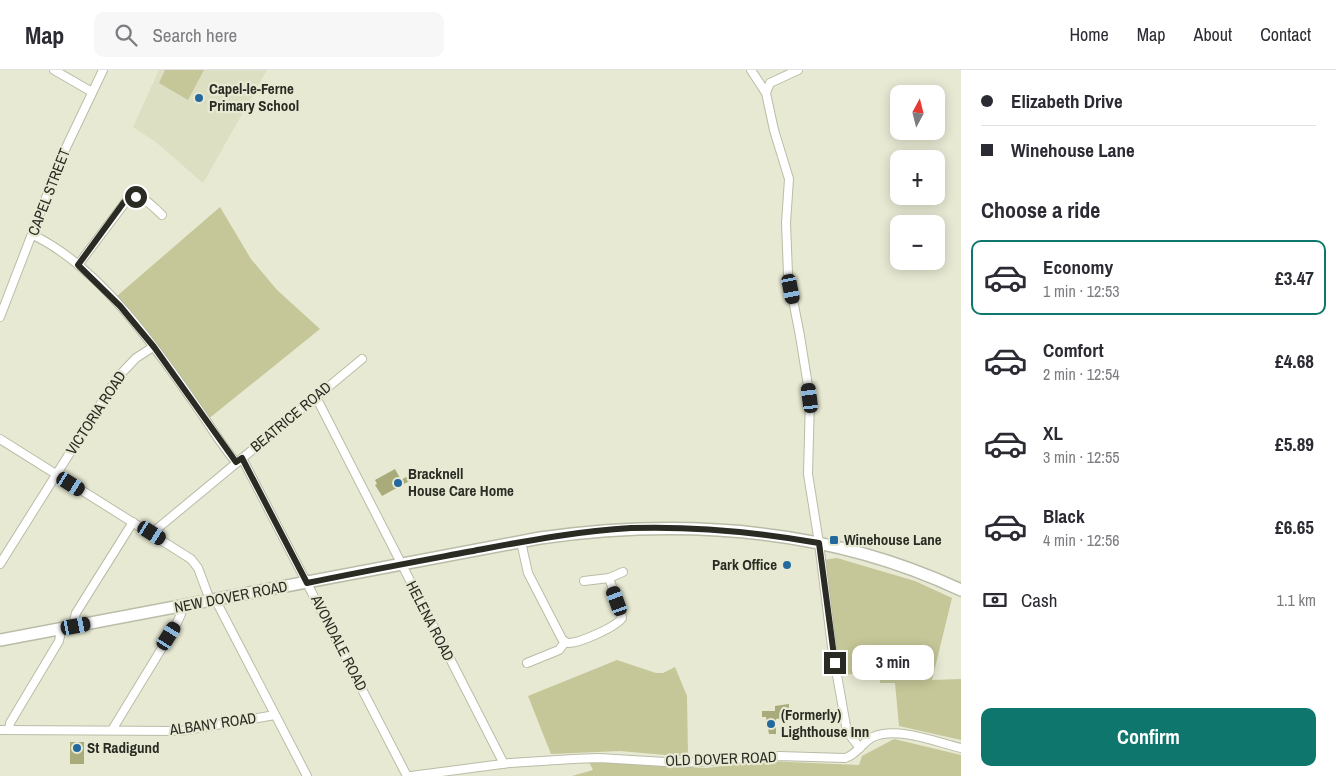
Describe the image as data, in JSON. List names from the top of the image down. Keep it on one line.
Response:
{"streets":{"main road":["NEW DOVER ROAD"],"street":["CAPEL STREET","VICTORIA ROAD","BEATRICE ROAD","HELENA ROAD","AVONDALE ROAD","ALBANY ROAD","OLD DOVER ROAD"]},"crossings":[["CAPEL STREET","AVONDALE ROAD"],["VICTORIA ROAD","AVONDALE ROAD"],["BEATRICE ROAD","HELENA ROAD"],["BEATRICE ROAD","AVONDALE ROAD"],["NEW DOVER ROAD","HELENA ROAD"],["NEW DOVER ROAD","AVONDALE ROAD"],["HELENA ROAD","OLD DOVER ROAD"]],"places":{"other":["Capel-le-Ferne Primary School","Bracknell House Care Home","Park Office","(Formerly) Lighthouse Inn","St Radigund"],"transit":["Winehouse Lane"]},"north":"top","page":{"header":"Map","search":"Search here","nav":["Home","Map","About","Contact"],"banner":["Elizabeth Drive","Winehouse Lane"],"map_buttons":["+","−"],"heading":"Choose a ride","list":[{"name":"Economy","note":"1 min · 12:53","value":"£3.47"},{"name":"Comfort","note":"2 min · 12:54","value":"£4.68"},{"name":"XL","note":"3 min · 12:55","value":"£5.89"},{"name":"Black","note":"4 min · 12:56","value":"£6.65"}],"pay":["Cash","1.1 km"],"bubble":"3 min","buttons":"Confirm"}}
